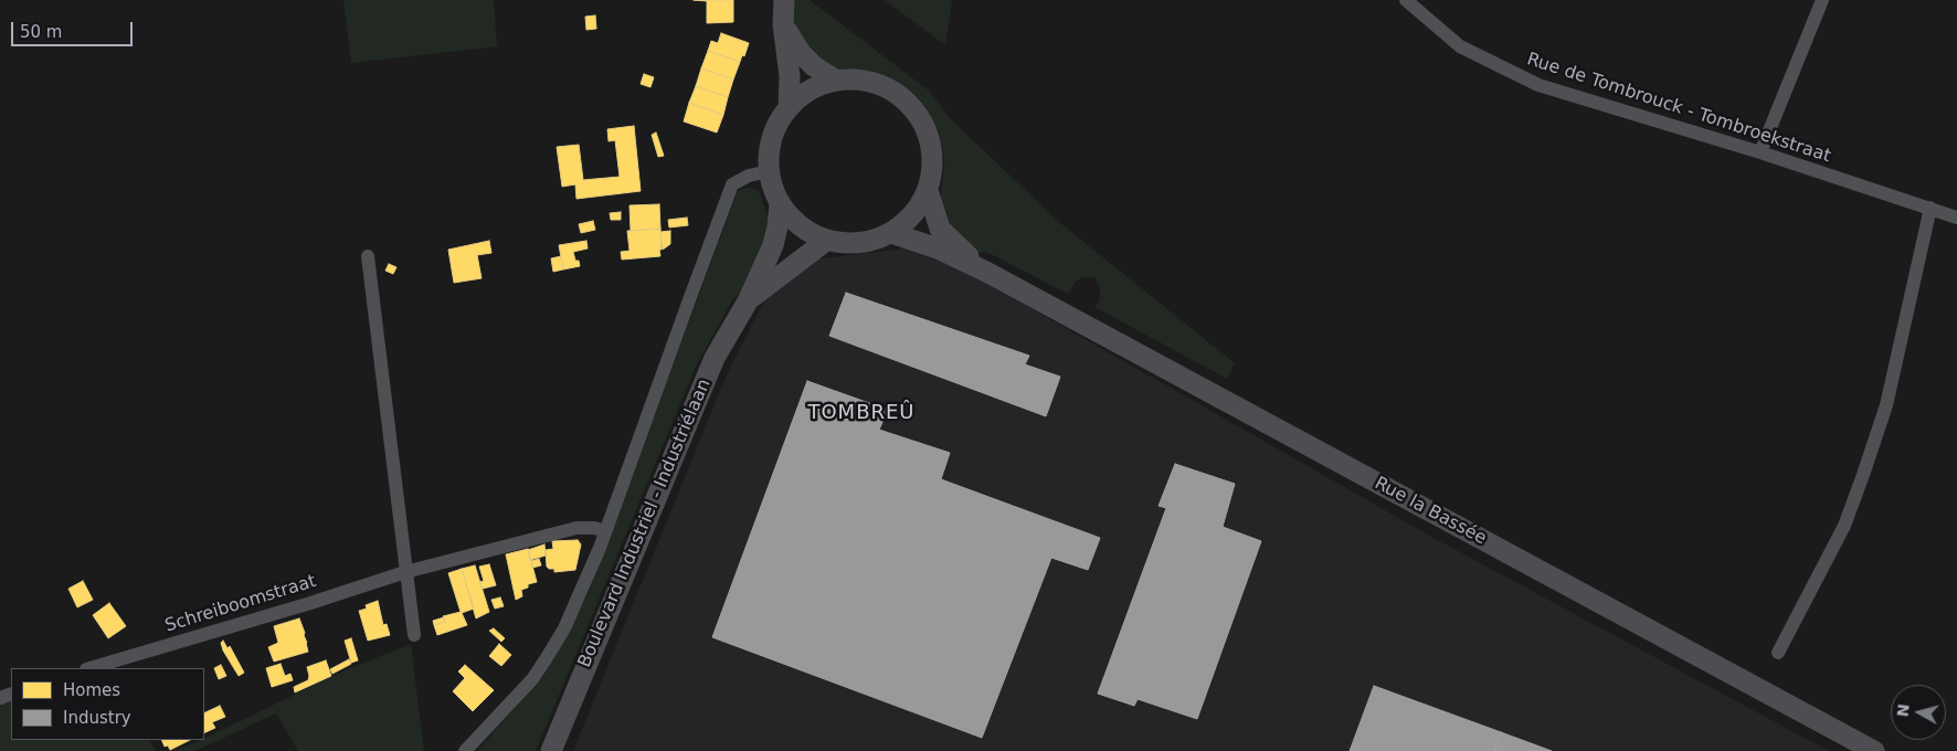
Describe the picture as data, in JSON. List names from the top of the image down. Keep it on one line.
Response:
{"streets":{"main road":["Rue la Bassée","Boulevard Industriel - Industriélaan"],"street":["Rue de Tombrouck - Tombroekstraat","Schreiboomstraat"]},"crossings":[["Rue la Bassée","Boulevard Industriel - Industriélaan"]],"districts":["TOMBREÛ"],"legend":["Homes","Industry"],"scale_bar":"50 m","north":"left"}
